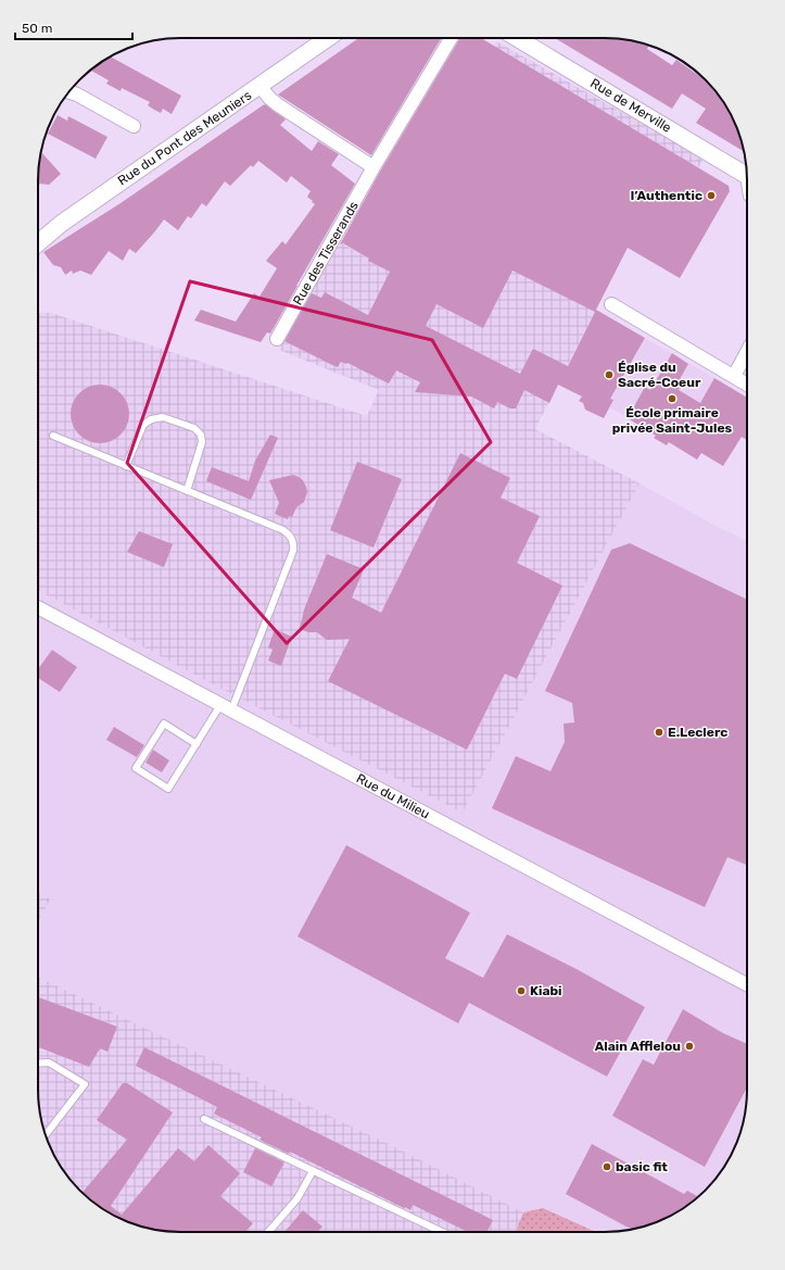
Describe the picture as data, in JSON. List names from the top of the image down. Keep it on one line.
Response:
{"streets":{"street":["Rue de Merville","Rue du Pont des Meuniers","Rue des Tisserands","Rue du Milieu"]},"places":["l’Authentic","Église du Sacré-Coeur","École primaire privée Saint-Jules","E.Leclerc","Kiabi","Alain Afflelou","basic fit"],"scale_bar":"50 m"}
